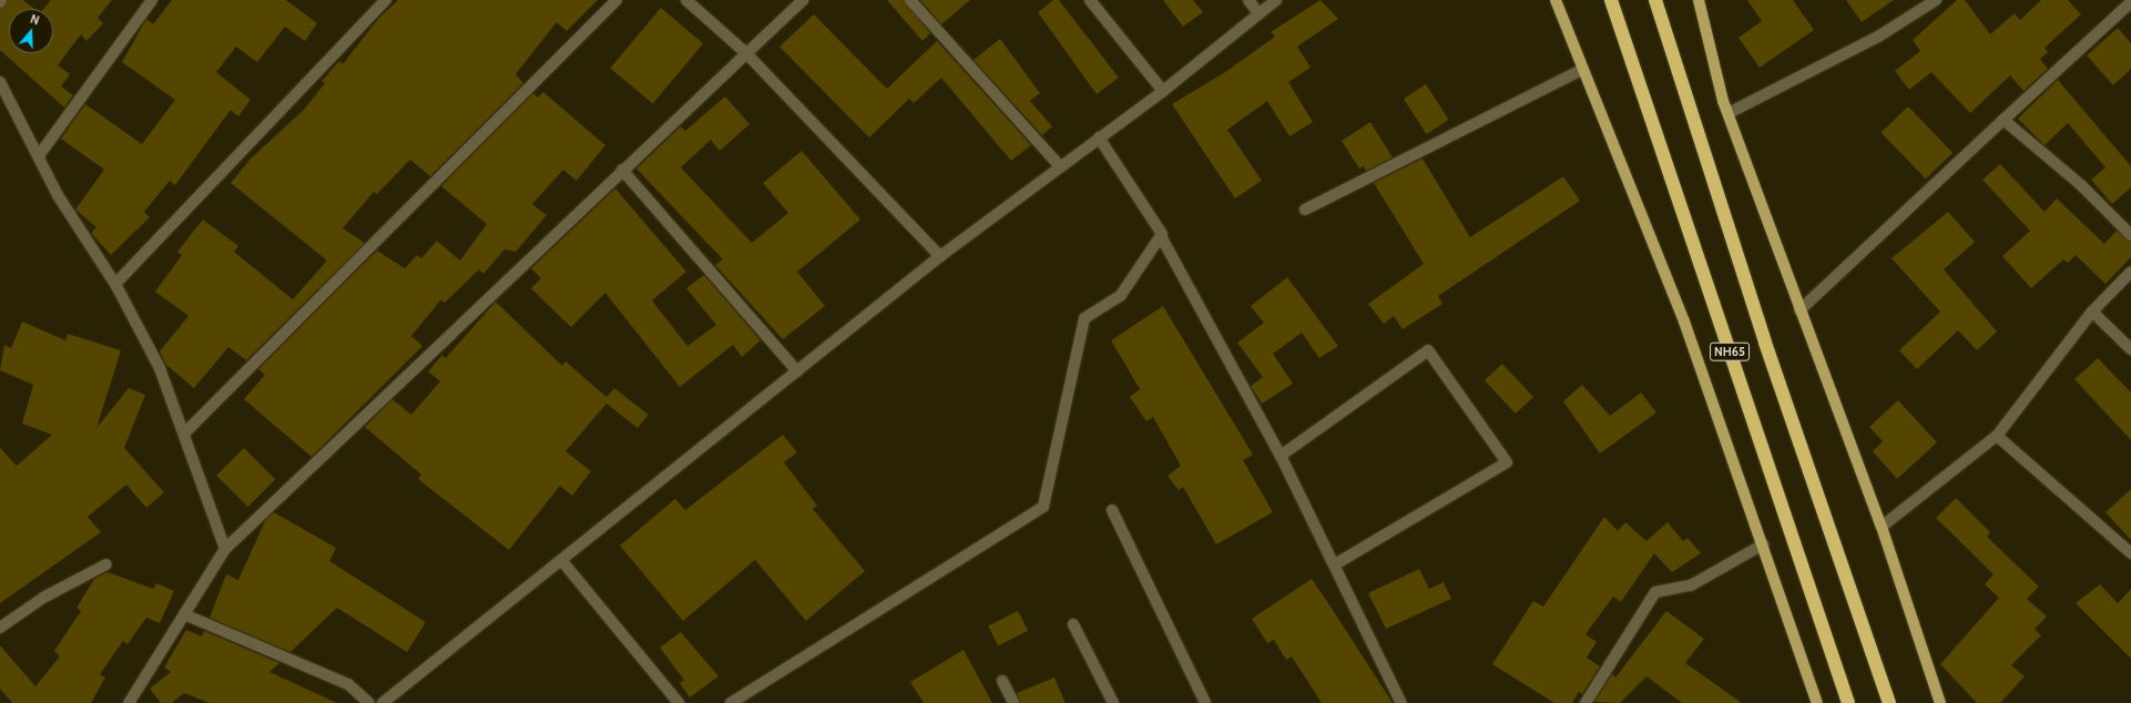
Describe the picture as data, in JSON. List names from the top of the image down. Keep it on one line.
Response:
{"streets":{"highway":["NH65"]},"north":"top"}
